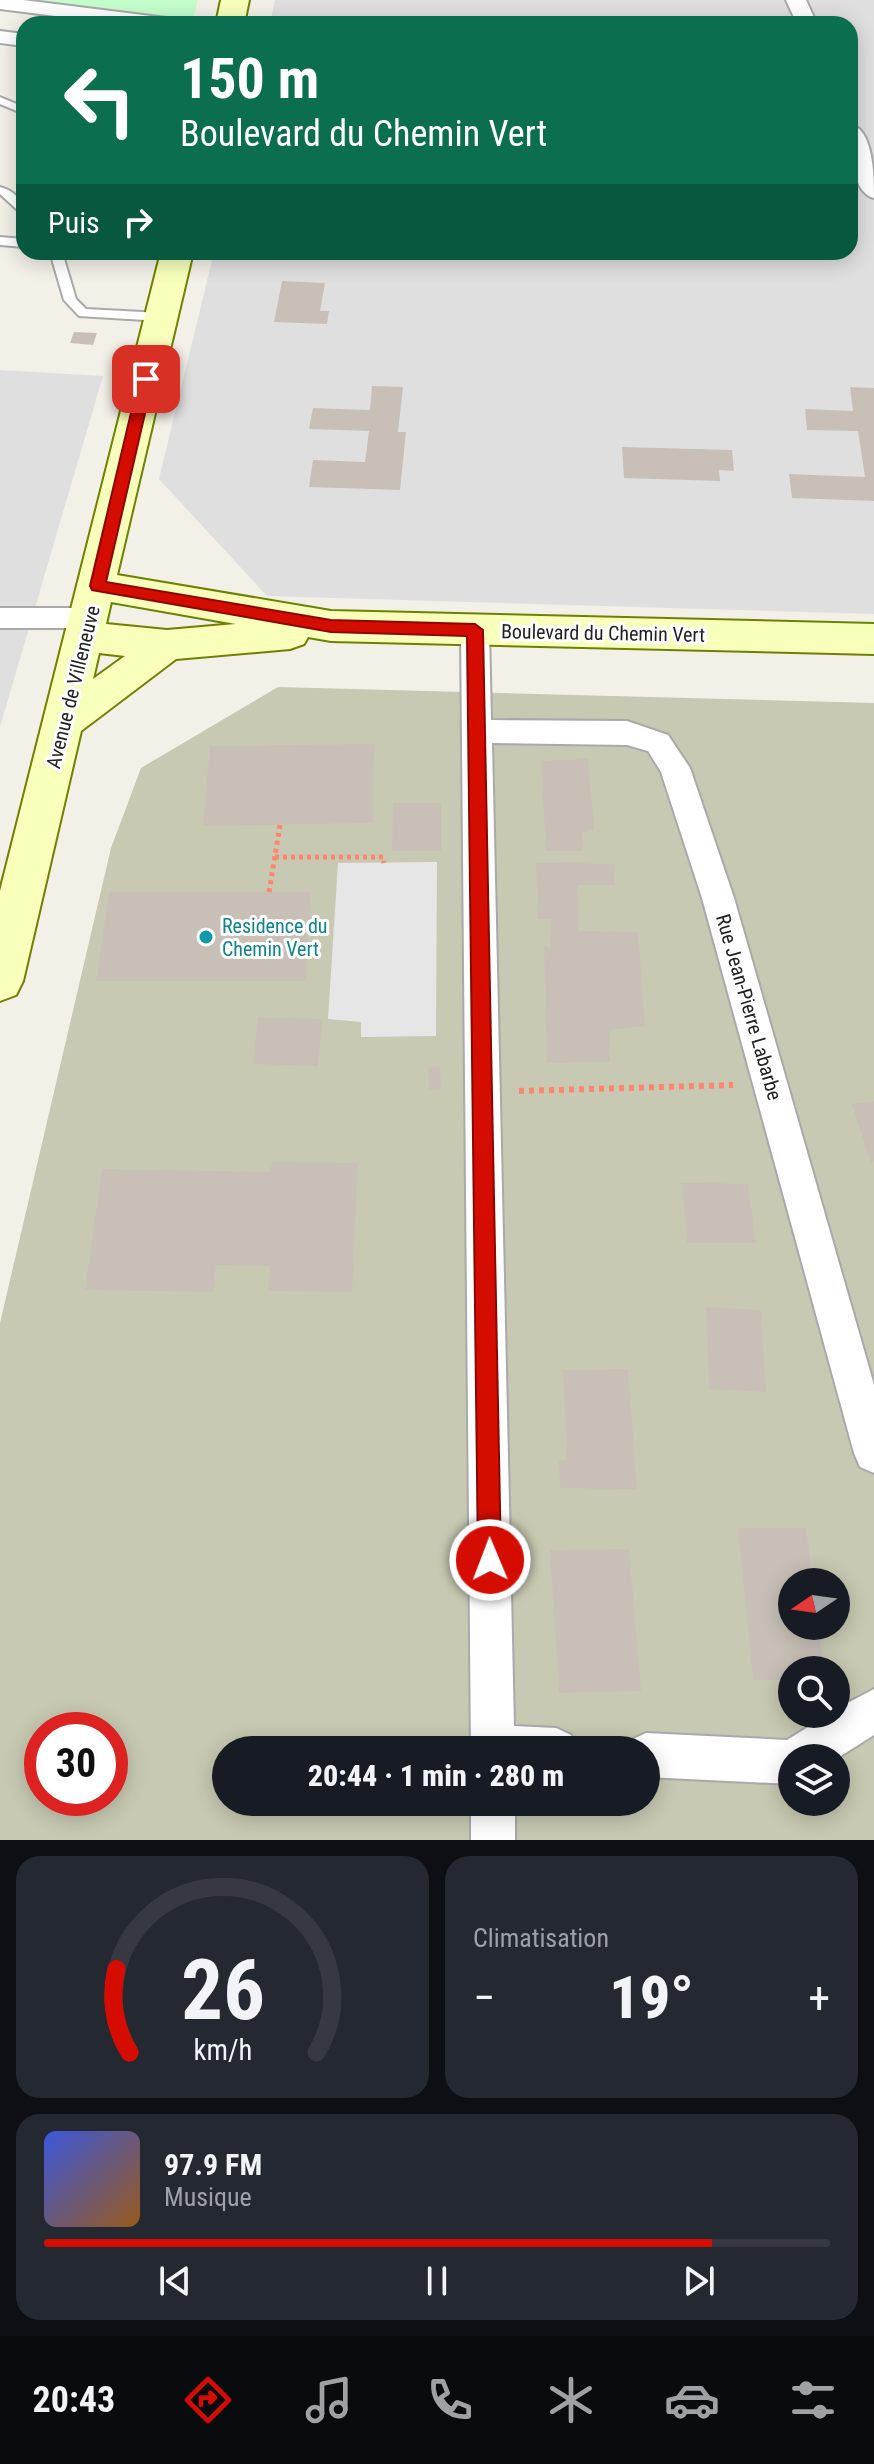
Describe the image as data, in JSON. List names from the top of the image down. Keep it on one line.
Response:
{"streets":{"street":["Boulevard du Chemin Vert","Avenue de Villeneuve","Rue Jean-Pierre Labarbe"]},"crossings":[["Boulevard du Chemin Vert","Avenue de Villeneuve"]],"places":["Residence du Chemin Vert"],"north":"left","page":{"turn":["150 m","Boulevard du Chemin Vert"],"then":"Puis","limit":"30","trip":"20:44 · 1 min · 280 m","tile":"Climatisation","heat":["−","19°","+"],"song":["97.9 FM","Musique"],"tabs":"20:43","gauge":["26","km/h"]}}
